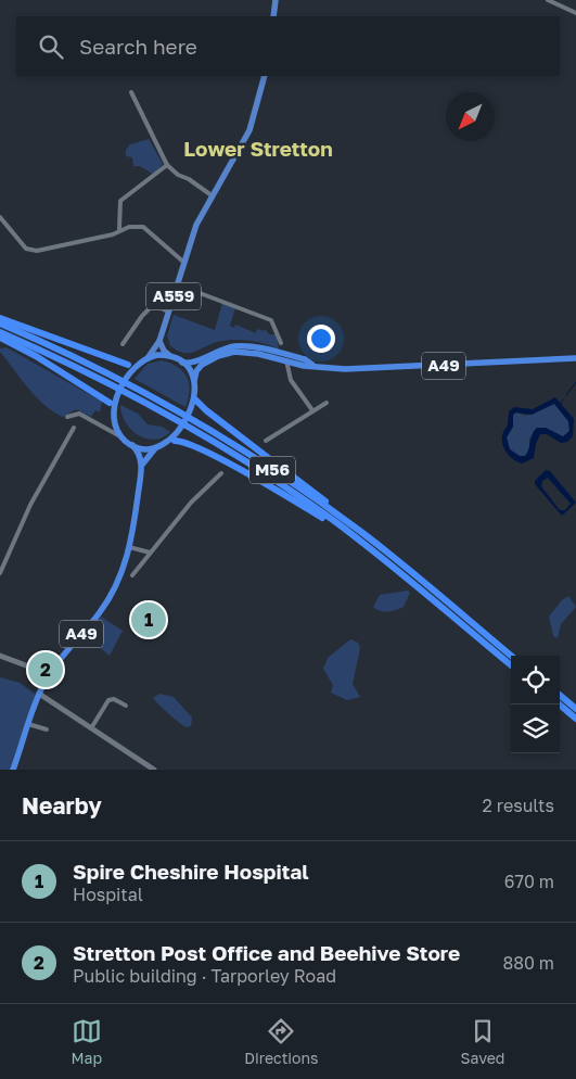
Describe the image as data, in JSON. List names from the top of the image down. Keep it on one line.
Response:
{"streets":{"highway":["A49","M56"],"main road":["A559"]},"crossings":[["A559","A49"],["A559","M56"],["A49","M56"]],"districts":["Lower Stretton"],"north":"bottom left","page":{"search":"Search here","pins":["1","2"],"heading":["Nearby","2 results"],"list":[{"mark":"1","name":"Spire Cheshire Hospital","note":"Hospital","value":"670 m"},{"mark":"2","name":"Stretton Post Office and Beehive Store","note":"Public building · Tarporley Road","value":"880 m"}],"nav":["Map","Directions","Saved"]}}
